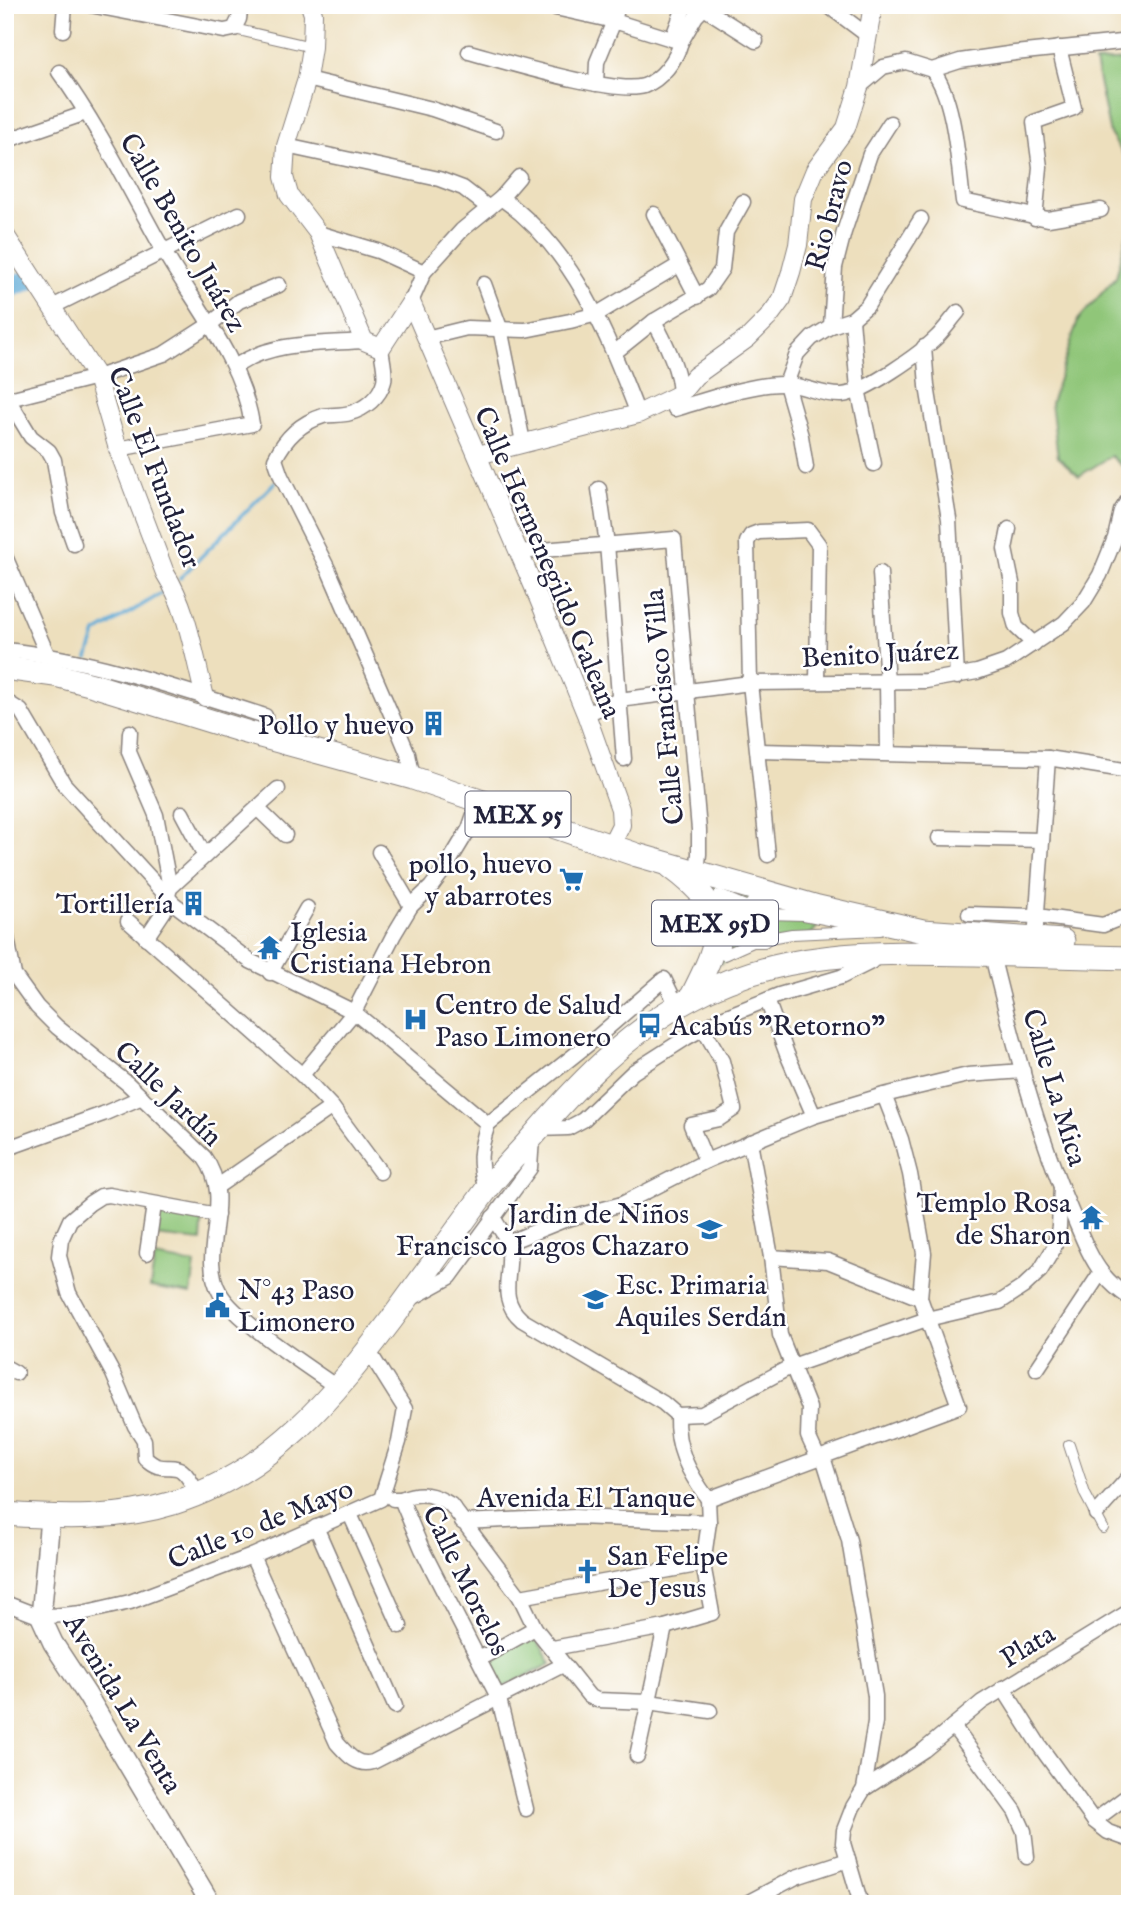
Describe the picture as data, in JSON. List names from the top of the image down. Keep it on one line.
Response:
{"streets":{"highway":["MEX 95","MEX 95D"],"main road":["Avenida La Venta"],"street":["Rio bravo","Calle Benito Juárez","Calle El Fundador","Calle Hermenegildo Galeana","Benito Juárez","Calle Francisco Villa","Calle La Mica","Calle Jardín","Avenida El Tanque","Calle 10 de Mayo","Calle Morelos","Plata"]},"crossings":[["Calle Benito Juárez","Calle El Fundador"],["Calle Hermenegildo Galeana","Benito Juárez"],["Calle Hermenegildo Galeana","MEX 95"],["Benito Juárez","Calle Francisco Villa"],["Calle Francisco Villa","MEX 95"],["MEX 95","MEX 95D"],["Calle 10 de Mayo","Calle Morelos"],["Calle 10 de Mayo","Avenida La Venta"]],"places":{"building":["Pollo y huevo","Tortillería"],"supermarket":["pollo, huevo y abarrotes"],"temple":["Iglesia Cristiana Hebron","Templo Rosa de Sharon"],"hospital":["Centro de Salud Paso Limonero"],"bus stop":["Acabús \"Retorno\""],"school or university":["Jardin de Niños Francisco Lagos Chazaro","Esc. Primaria Aquiles Serdán"],"public building":["N°43 Paso Limonero"],"church":["San Felipe De Jesus"]}}
